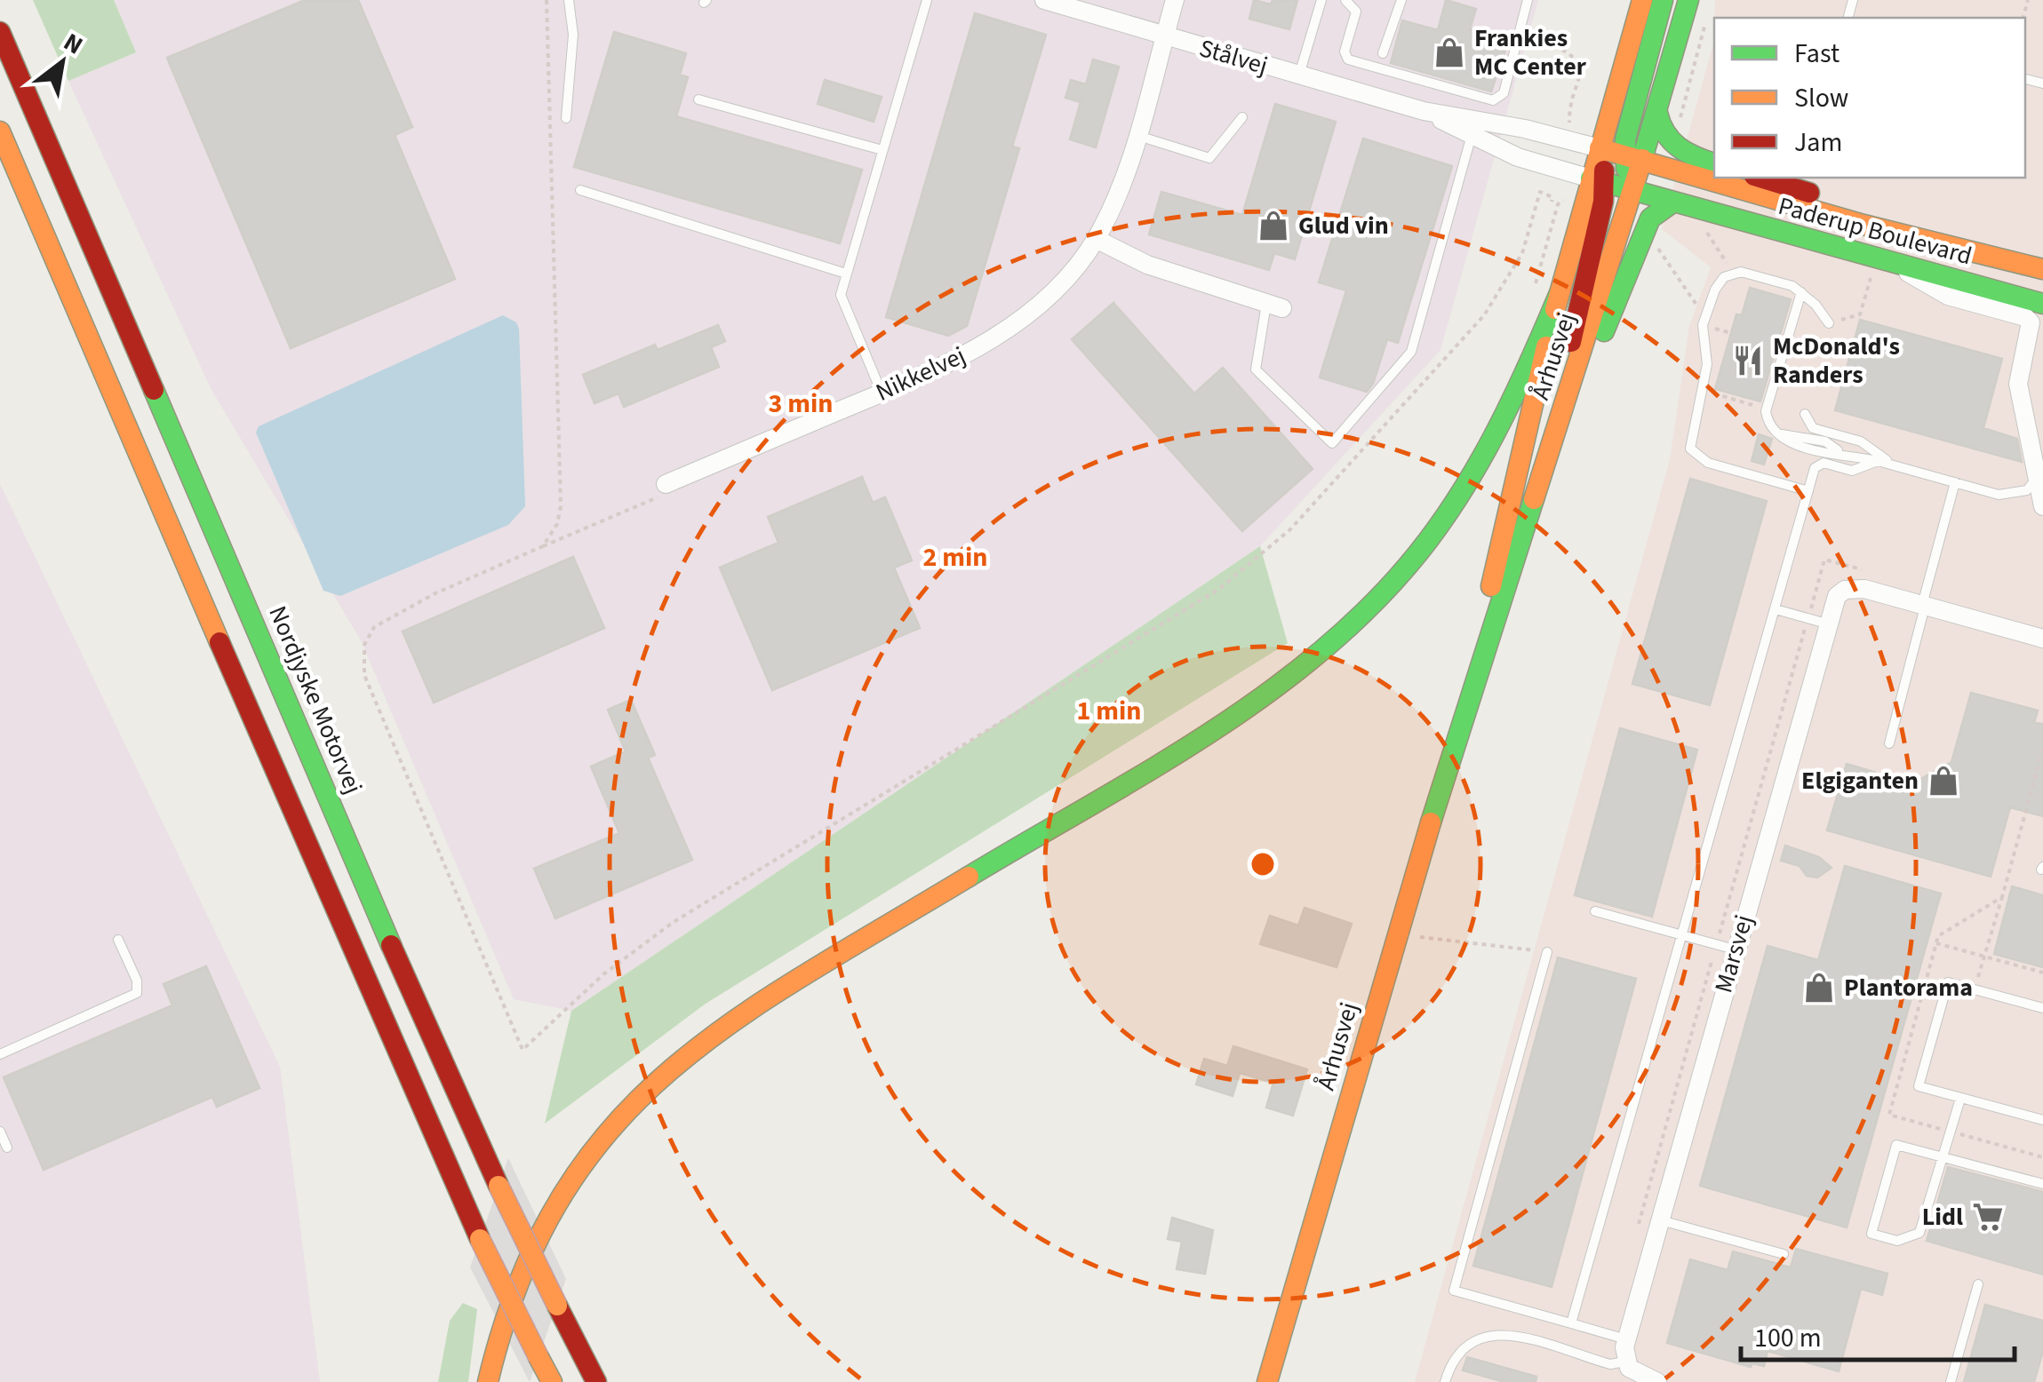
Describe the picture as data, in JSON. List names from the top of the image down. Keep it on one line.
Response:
{"streets":{"main road":["Paderup Boulevard","Århusvej","Nordjyske Motorvej"],"street":["Stålvej","Nikkelvej","Marsvej"]},"crossings":[["Stålvej","Paderup Boulevard"],["Stålvej","Århusvej"],["Stålvej","Nikkelvej"],["Paderup Boulevard","Århusvej"]],"places":{"shop":["Frankies MC Center","Glud vin","Elgiganten","Plantorama"],"restaurant":["McDonald's Randers"],"supermarket":["Lidl"]},"legend":["Fast","Slow","Jam"],"scale_bar":"100 m","north":"top right","rings":["3 min","2 min","1 min"]}
